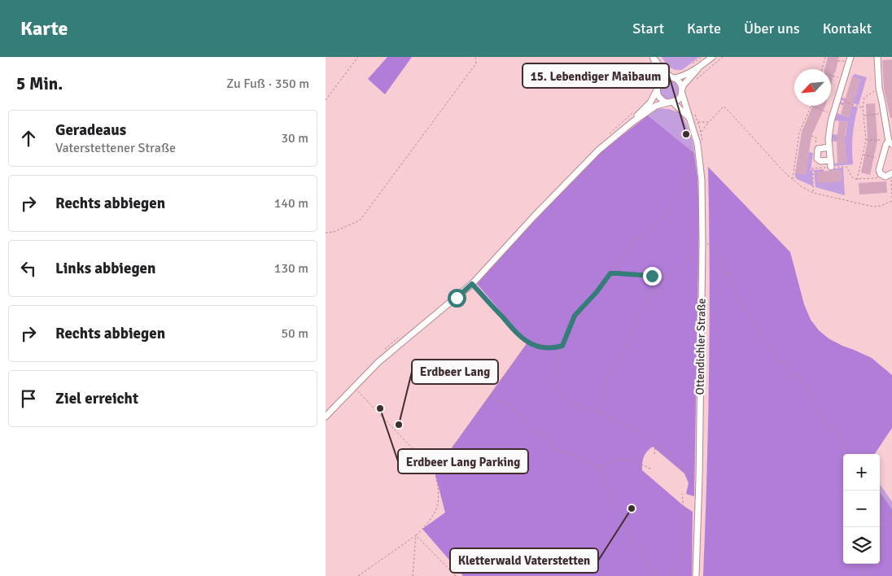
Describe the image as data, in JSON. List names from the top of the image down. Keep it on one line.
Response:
{"streets":{"street":["Ottendichler Straße"]},"places":["15. Lebendiger Maibaum","Erdbeer Lang Parking","Erdbeer Lang","Kletterwald Vaterstetten"],"north":"bottom left","page":{"header":"Karte","nav":["Start","Karte","Über uns","Kontakt"],"heading":["5 Min.","Zu Fuß · 350 m"],"list":[["Geradeaus","Vaterstettener Straße","30 m"],["Rechts abbiegen","140 m"],["Links abbiegen","130 m"],["Rechts abbiegen","50 m"],"Ziel erreicht"],"map_buttons":["+","−"]}}
